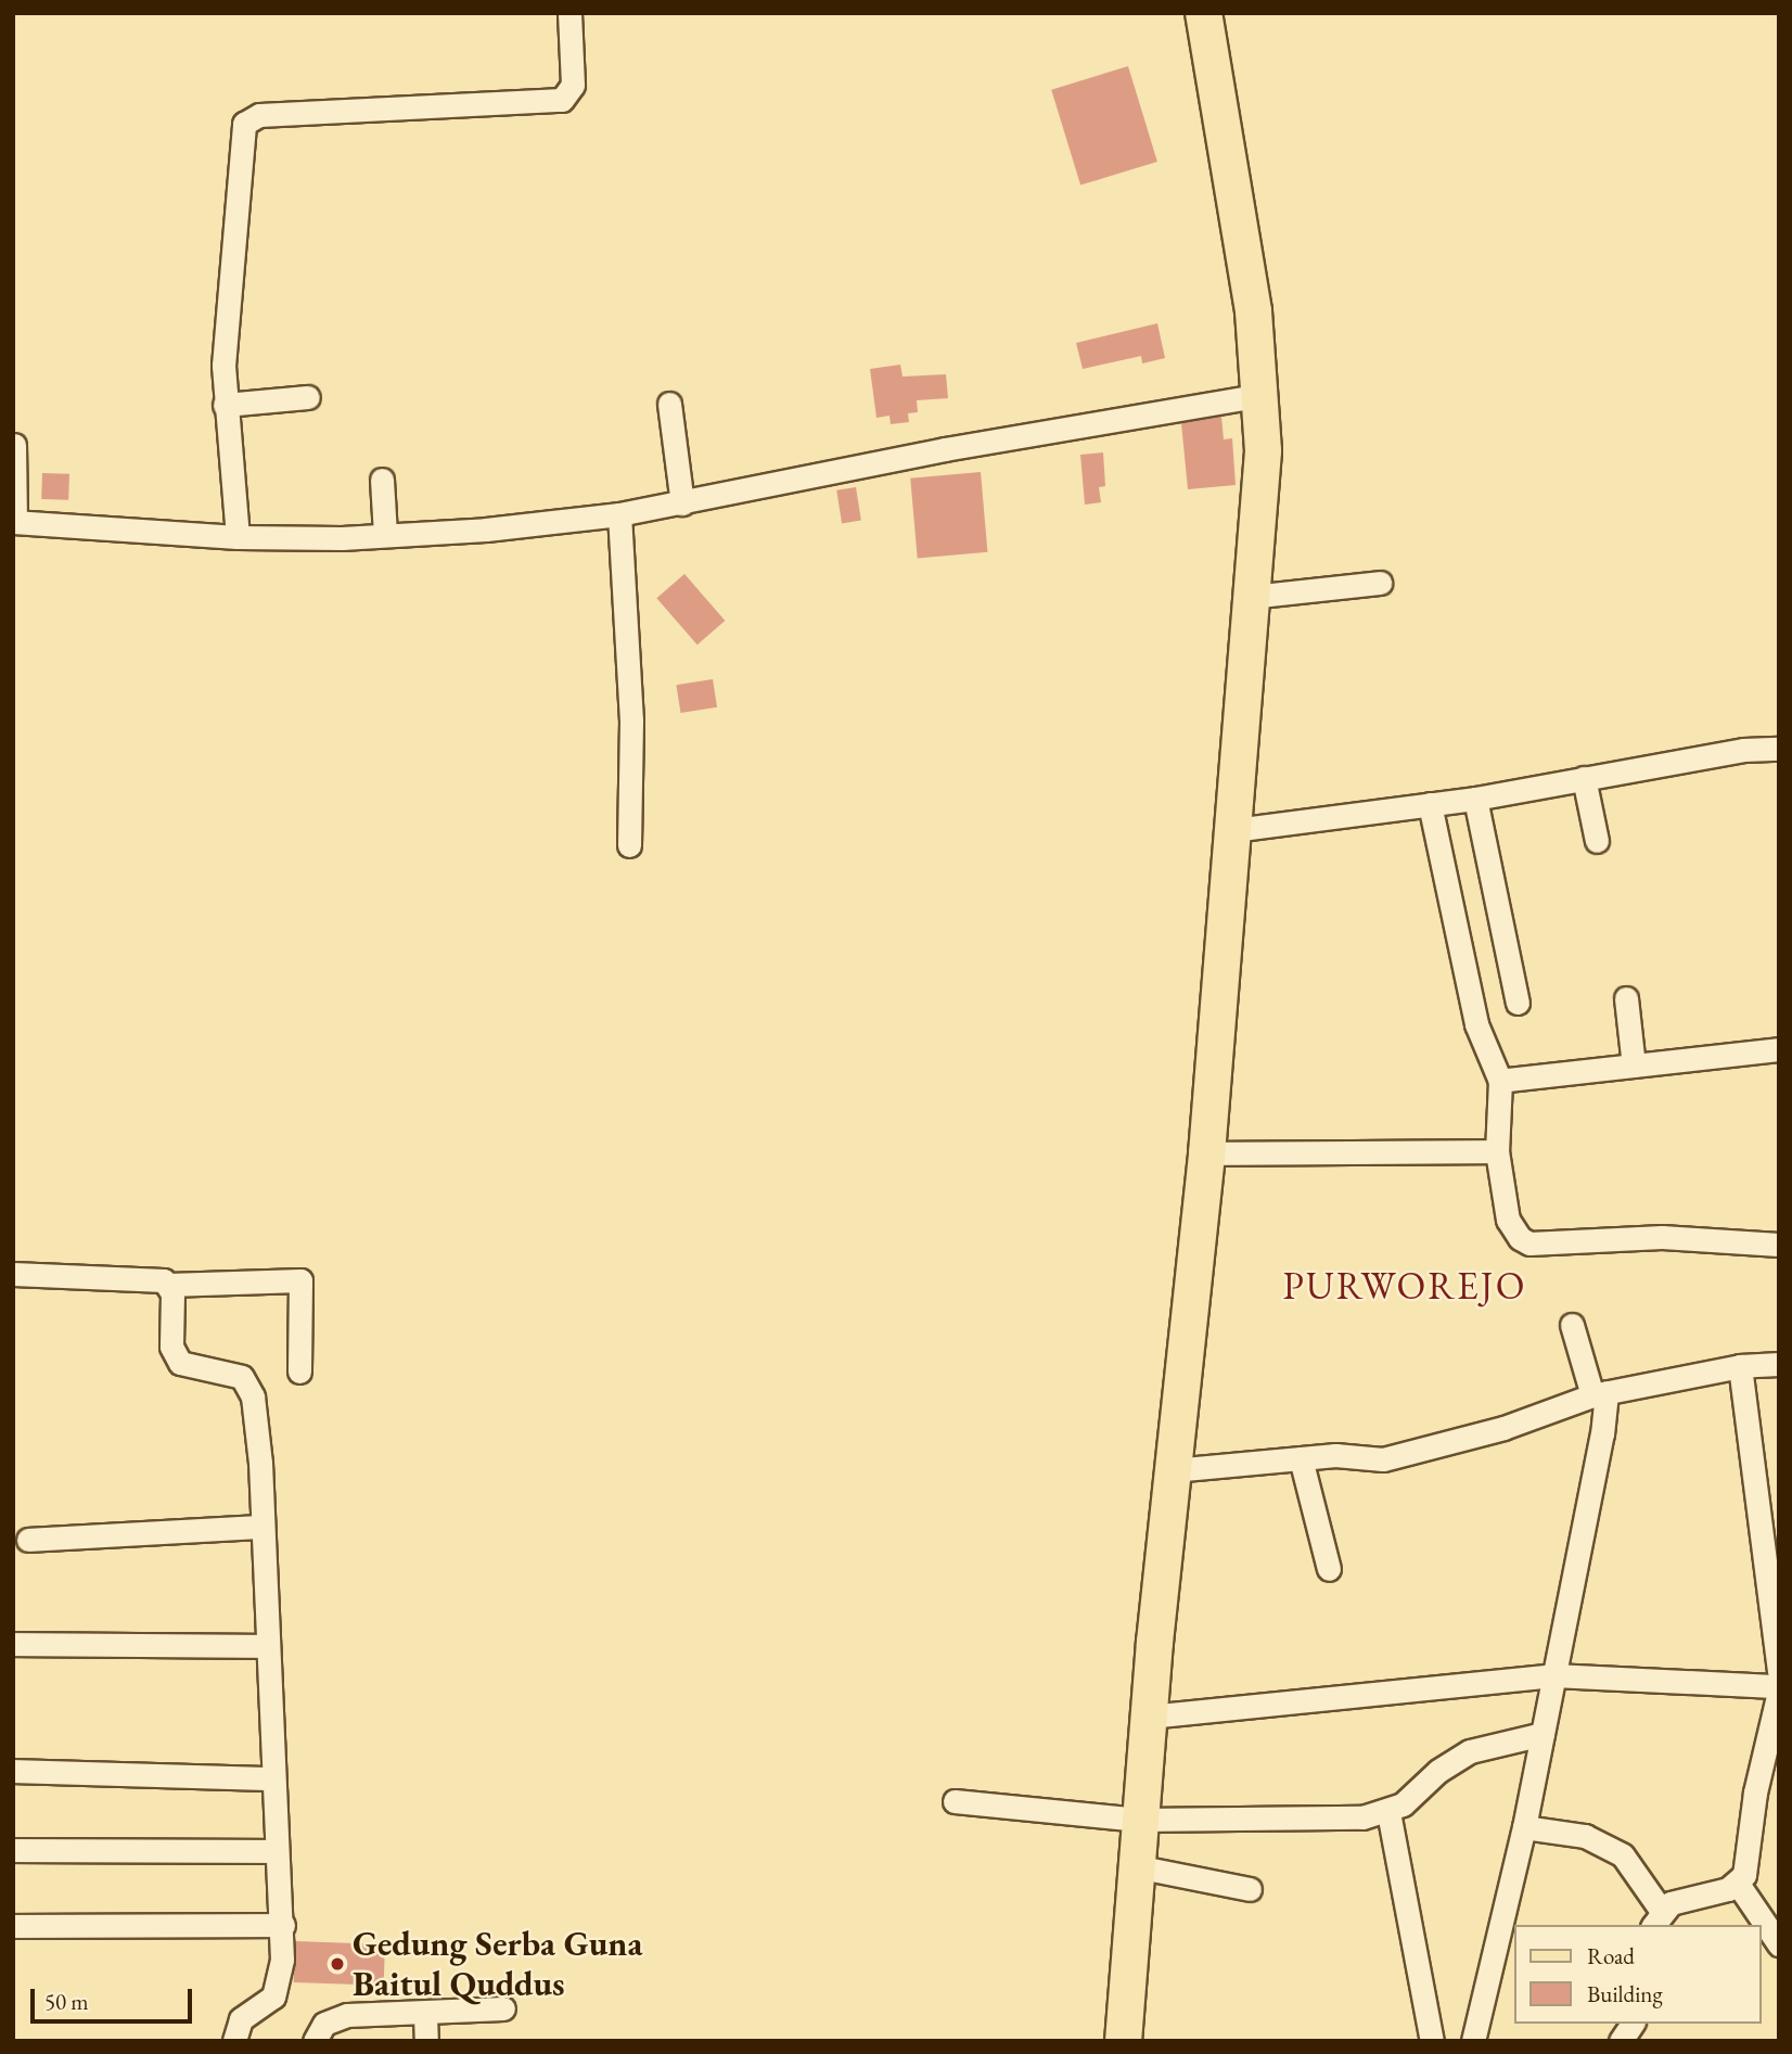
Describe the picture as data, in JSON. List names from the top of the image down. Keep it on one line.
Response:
{"districts":["PURWOREJO"],"places":["Gedung Serba Guna Baitul Quddus"],"legend":["Road","Building"],"scale_bar":"50 m"}
